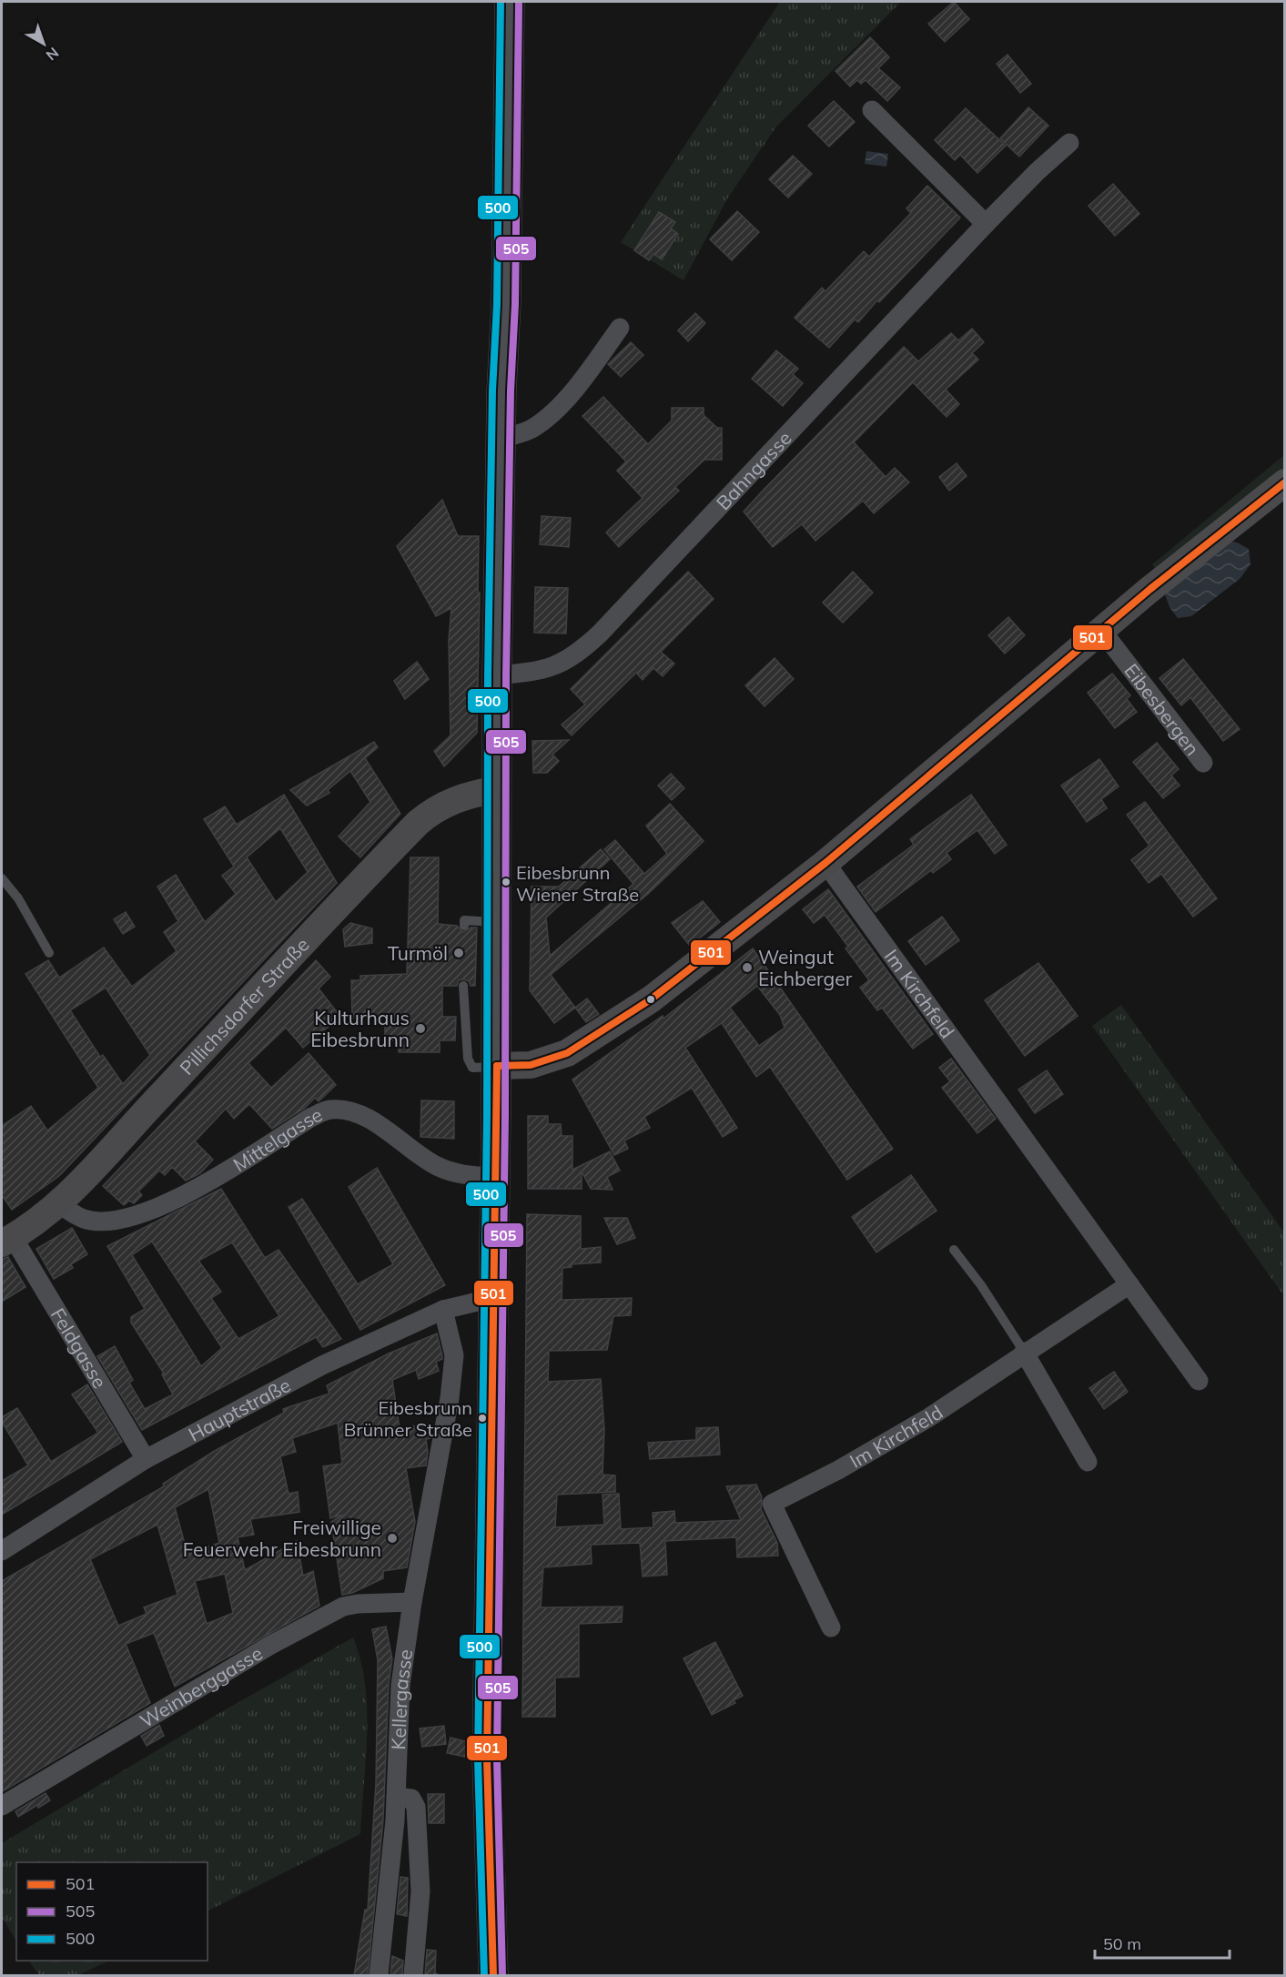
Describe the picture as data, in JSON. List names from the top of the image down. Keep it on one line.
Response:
{"streets":{"street":["Bahngasse","Eibesbergen","Im Kirchfeld","Pillichsdorfer Straße","Mittelgasse","Feldgasse","Hauptstraße","Weinberggasse","Kellergasse"]},"crossings":[["Pillichsdorfer Straße","Mittelgasse"],["Pillichsdorfer Straße","Feldgasse"],["Feldgasse","Hauptstraße"],["Hauptstraße","Kellergasse"],["Weinberggasse","Kellergasse"]],"places":["Eibesbrunn Wiener Straße","Turmöl","Weingut Eichberger","Kulturhaus Eibesbrunn","Eibesbrunn Brünner Straße","Freiwillige Feuerwehr Eibesbrunn"],"lines":["transit line 505","transit line 500","transit line 501"],"legend":["501","505","500"],"scale_bar":"50 m","north":"bottom right"}
